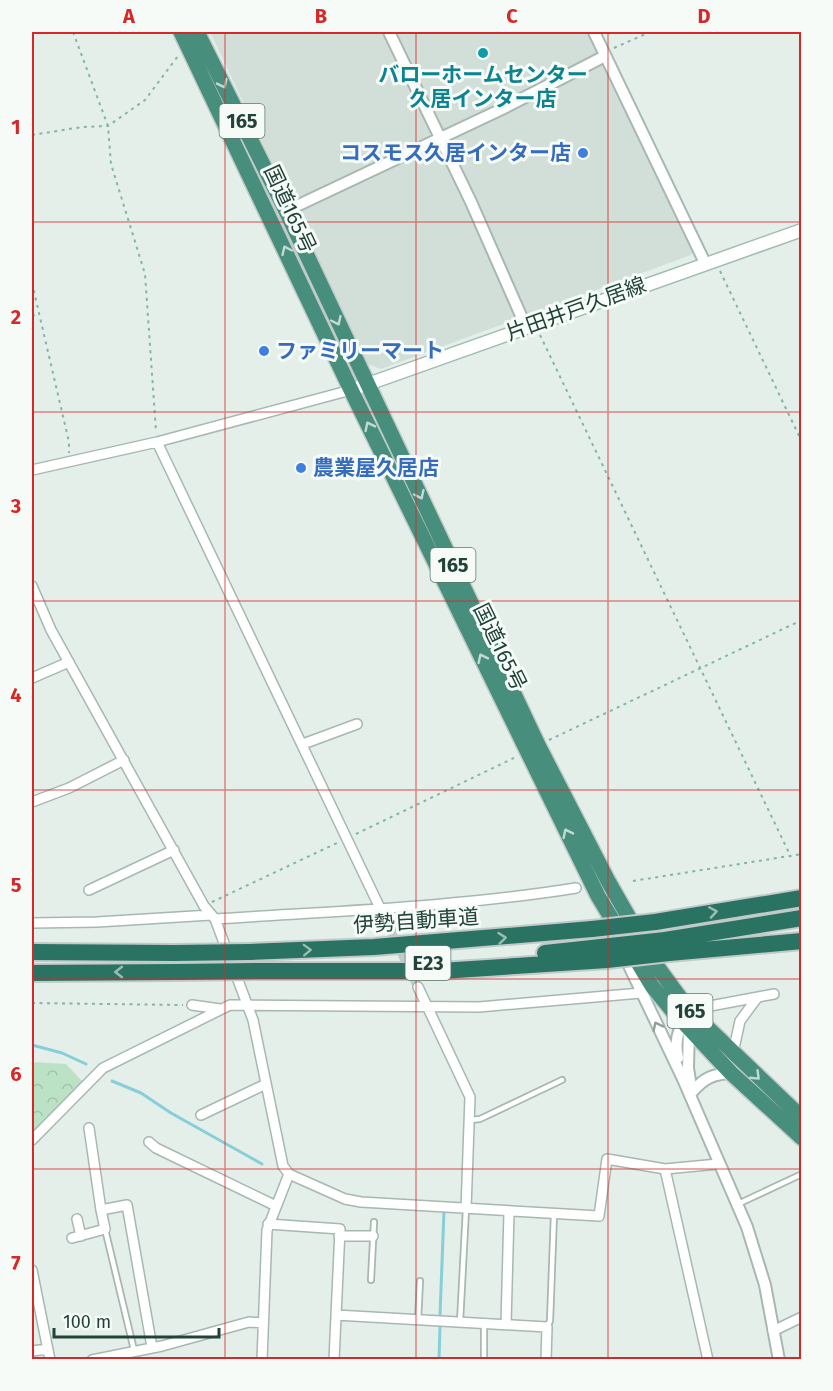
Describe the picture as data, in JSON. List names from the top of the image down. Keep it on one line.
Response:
{"streets":{"highway":["165","国道165号","伊勢自動車道","E23"],"main road":["片田井戸久居線"]},"crossings":[["国道165号","片田井戸久居線"]],"places":["バローホームセンター 久居インター店","コスモス久居インター店","ファミリーマート","農業屋久居店"],"scale_bar":"100 m","grid":{"columns":["A","B","C","D"],"rows":["1","2","3","4","5","6","7"]}}
